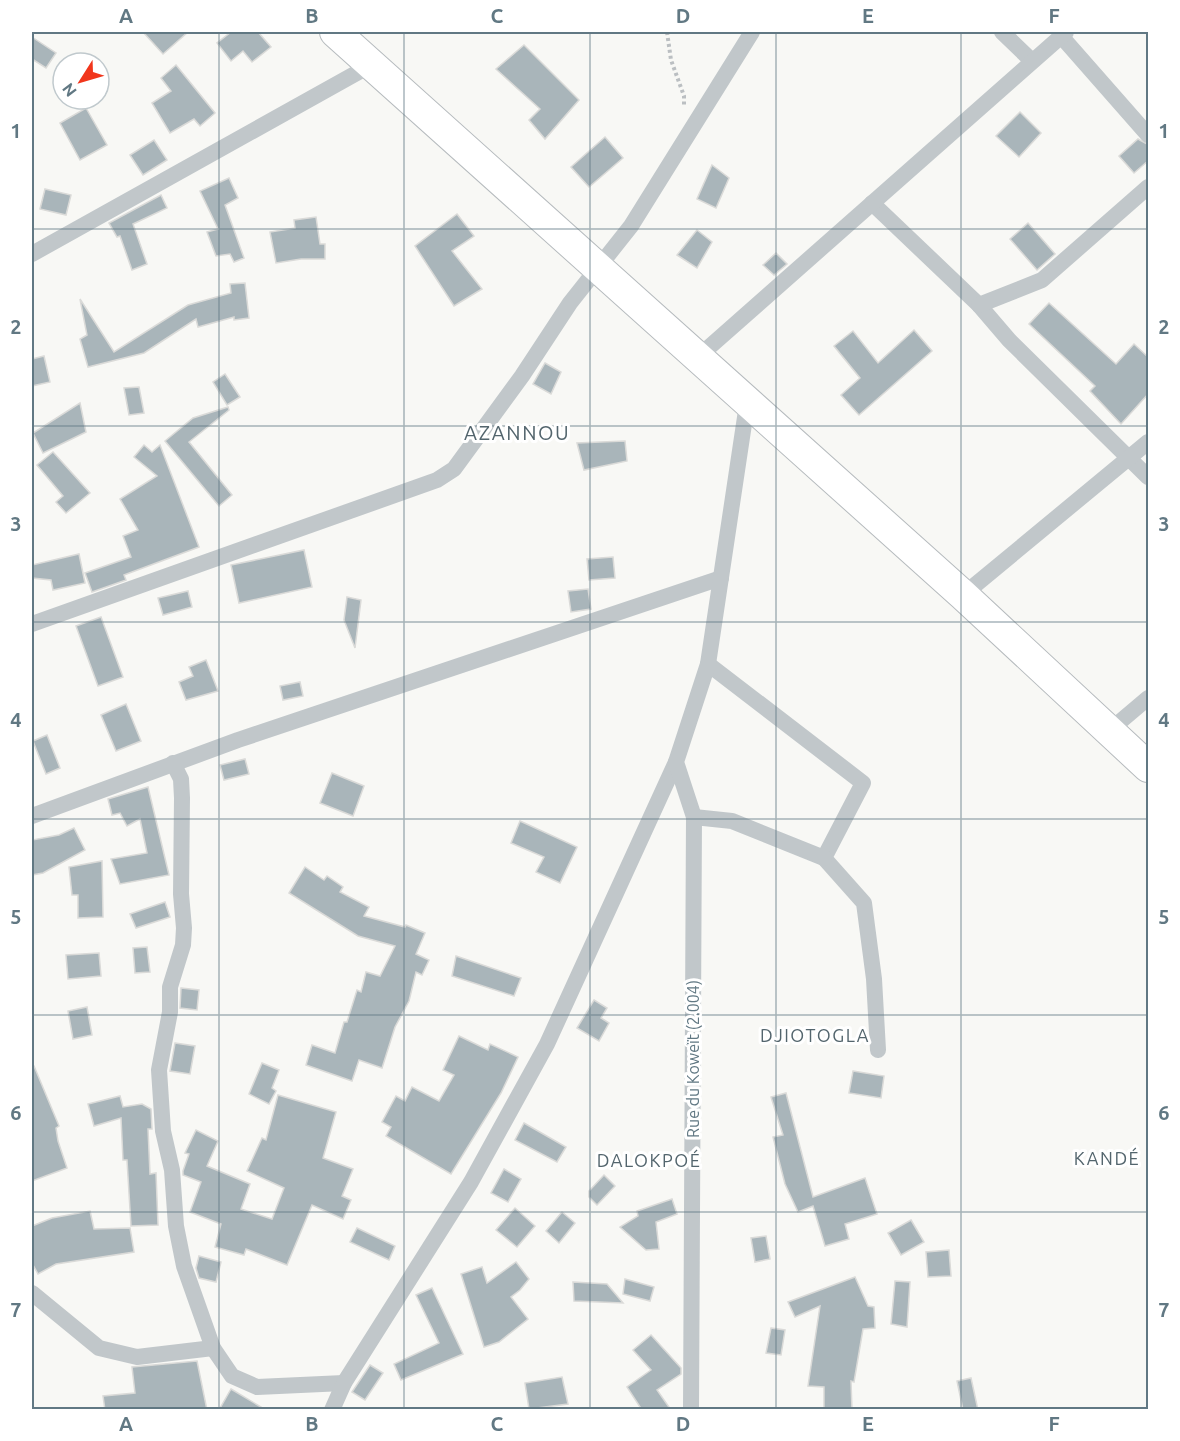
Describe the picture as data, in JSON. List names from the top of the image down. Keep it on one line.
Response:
{"streets":{"street":["Rue du Koweït (2.004)"]},"districts":["AZANNOU","DJIOTOGLA","KANDÉ","DALOKPOÉ"],"north":"bottom left","grid":{"columns":["A","B","C","D","E","F"],"rows":["1","2","3","4","5","6","7"]}}
